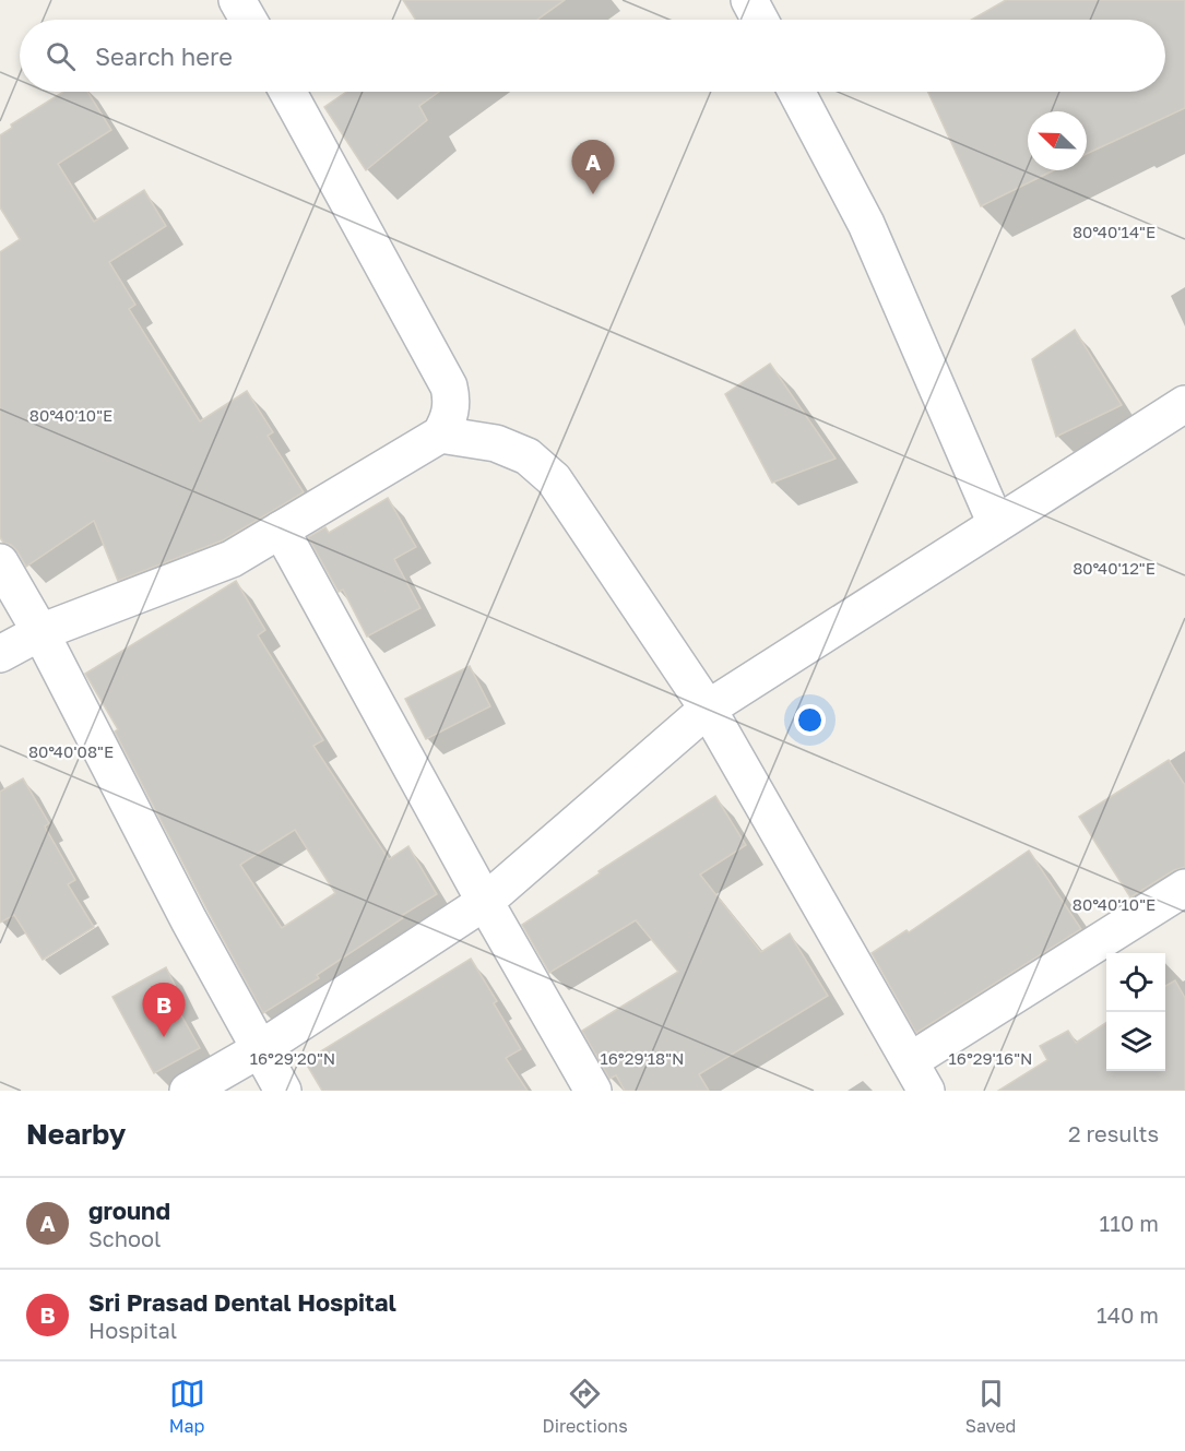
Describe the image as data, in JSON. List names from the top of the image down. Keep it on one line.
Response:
{"north":"top left","page":{"search":"Search here","pins":["A","B"],"heading":["Nearby","2 results"],"list":[{"mark":"A","name":"ground","note":"School","value":"110 m"},{"mark":"B","name":"Sri Prasad Dental Hospital","note":"Hospital","value":"140 m"}],"nav":["Map","Directions","Saved"]},"coordinates":["80°40'14\"E","80°40'10\"E","80°40'12\"E","80°40'08\"E","16°29'20\"N","16°29'18\"N","16°29'16\"N"]}
